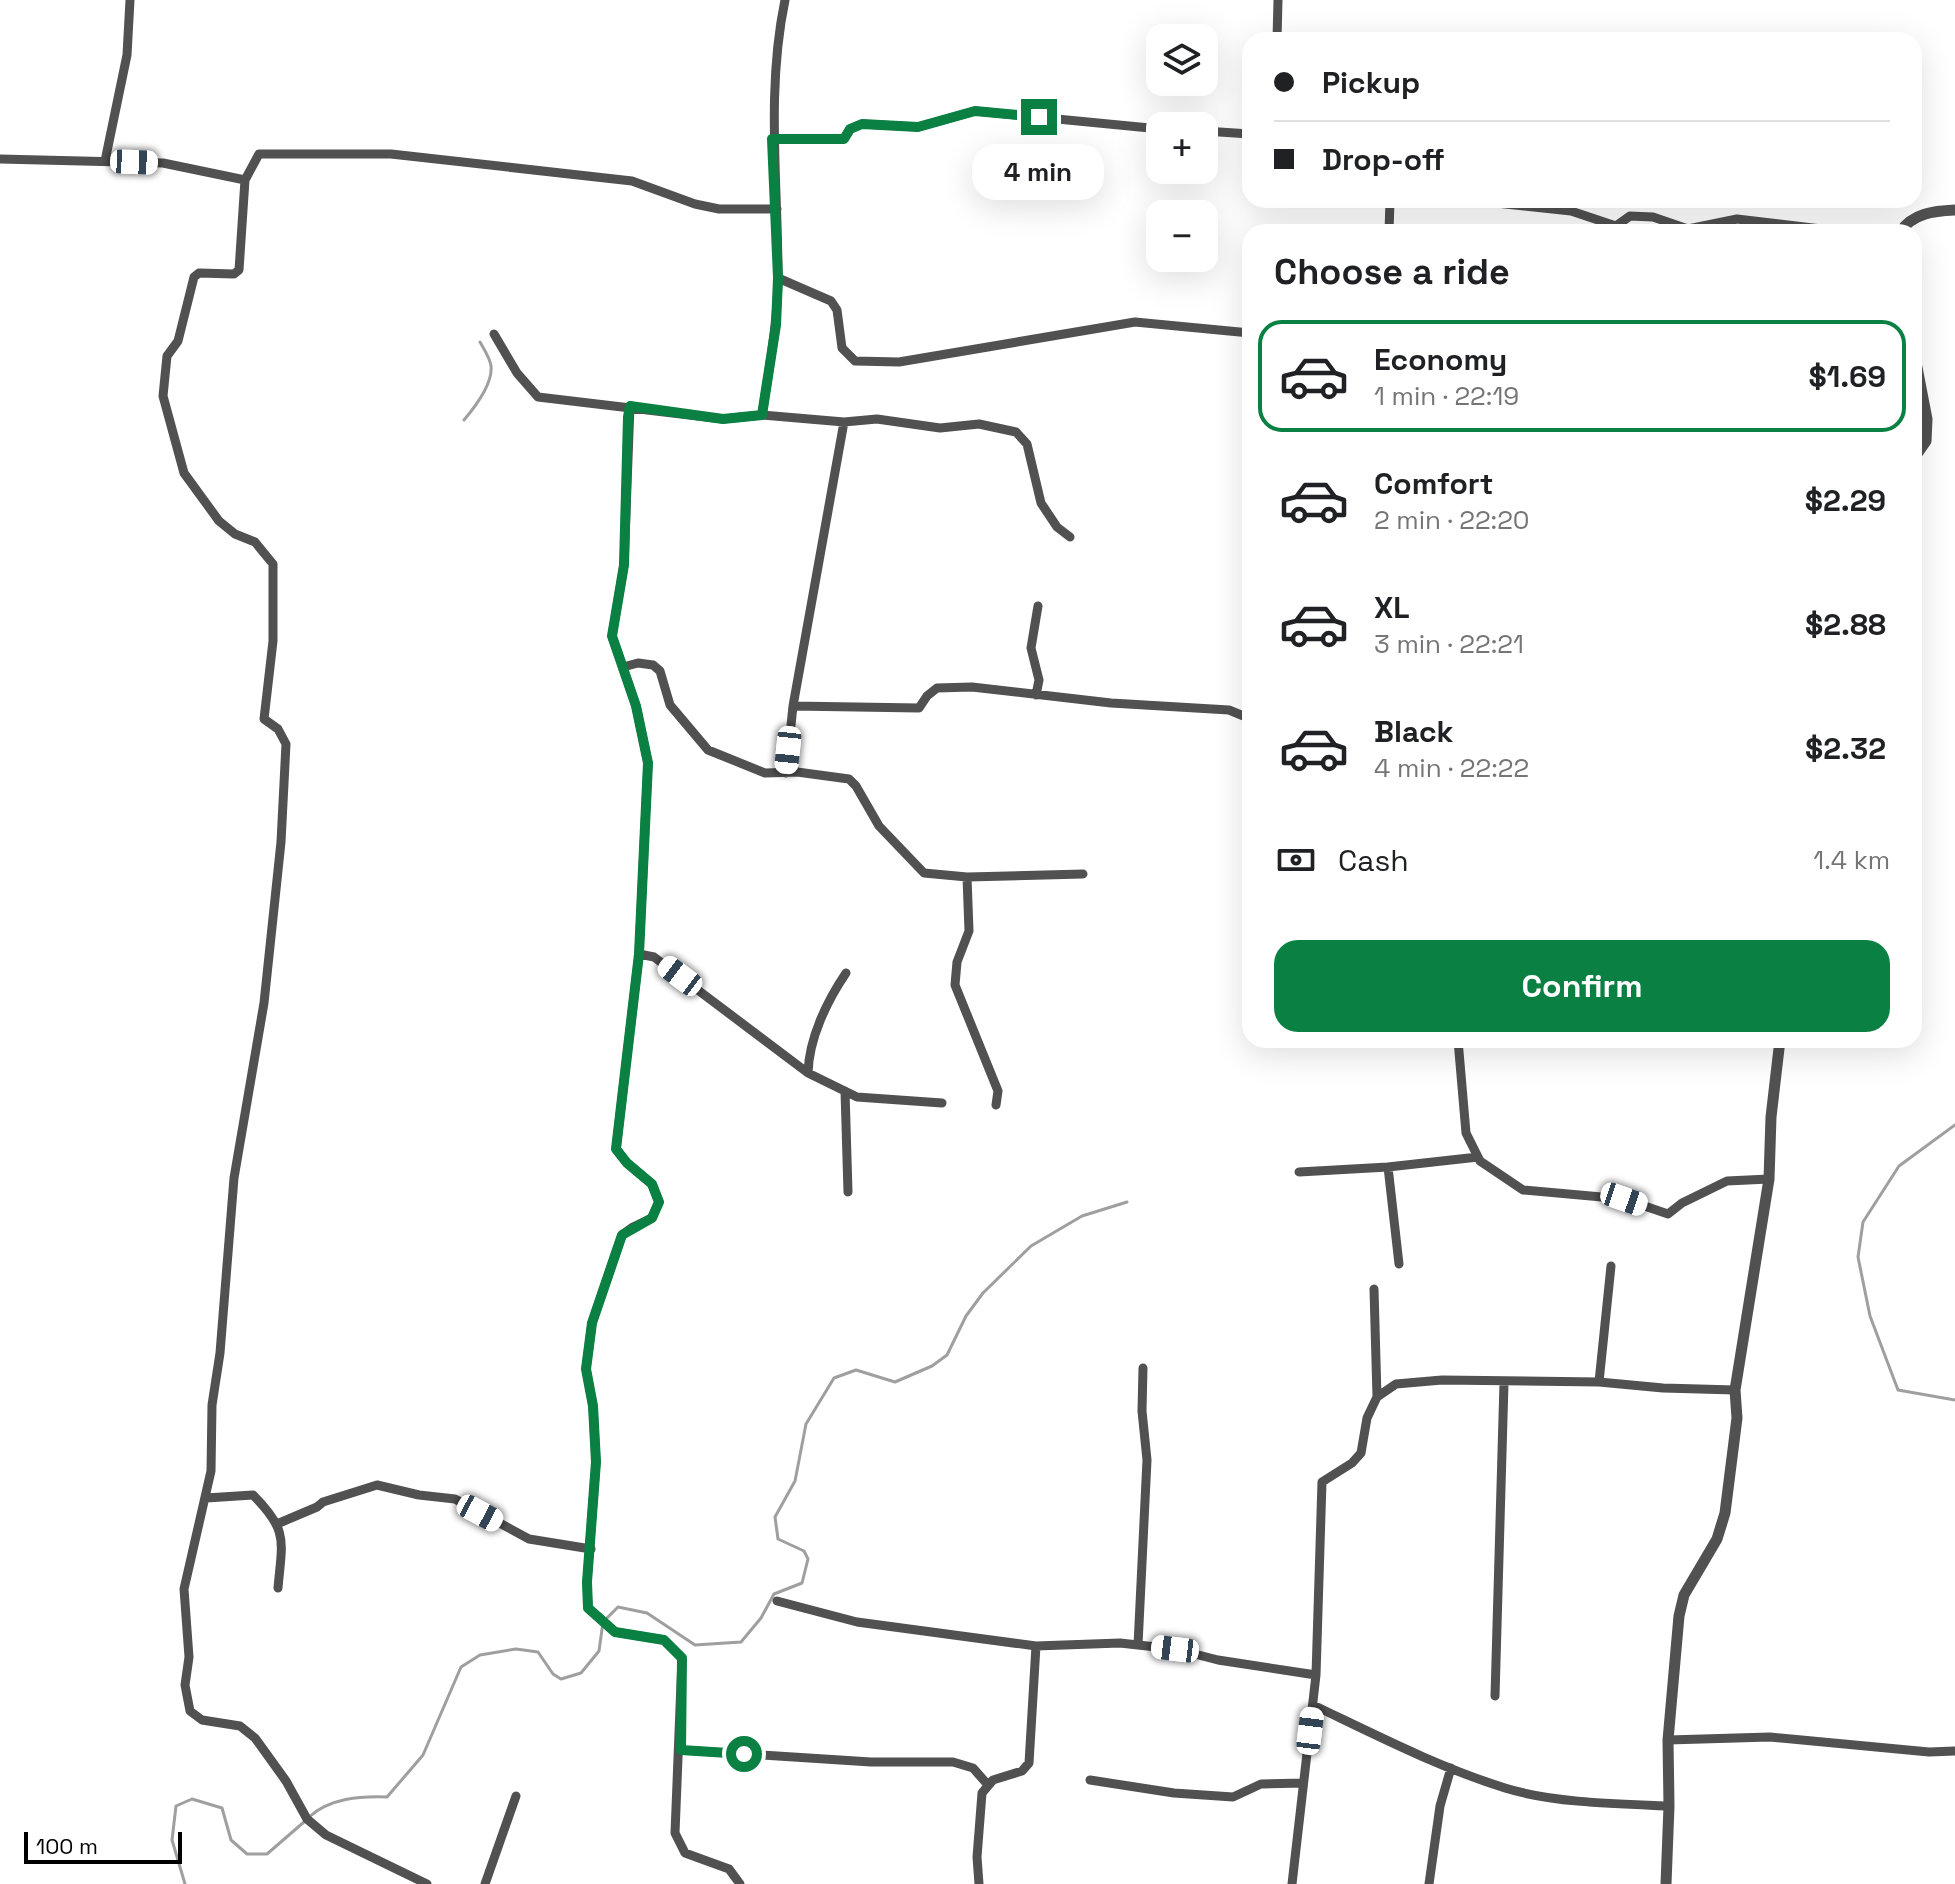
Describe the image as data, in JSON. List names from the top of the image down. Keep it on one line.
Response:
{"scale_bar":"100 m","page":{"map_buttons":["+","−"],"banner":["Pickup","Drop-off"],"bubble":"4 min","heading":"Choose a ride","list":[{"name":"Economy","note":"1 min · 22:19","value":"$1.69"},{"name":"Comfort","note":"2 min · 22:20","value":"$2.29"},{"name":"XL","note":"3 min · 22:21","value":"$2.88"},{"name":"Black","note":"4 min · 22:22","value":"$2.32"}],"pay":["Cash","1.4 km"],"buttons":"Confirm","scale":"100 m"}}
